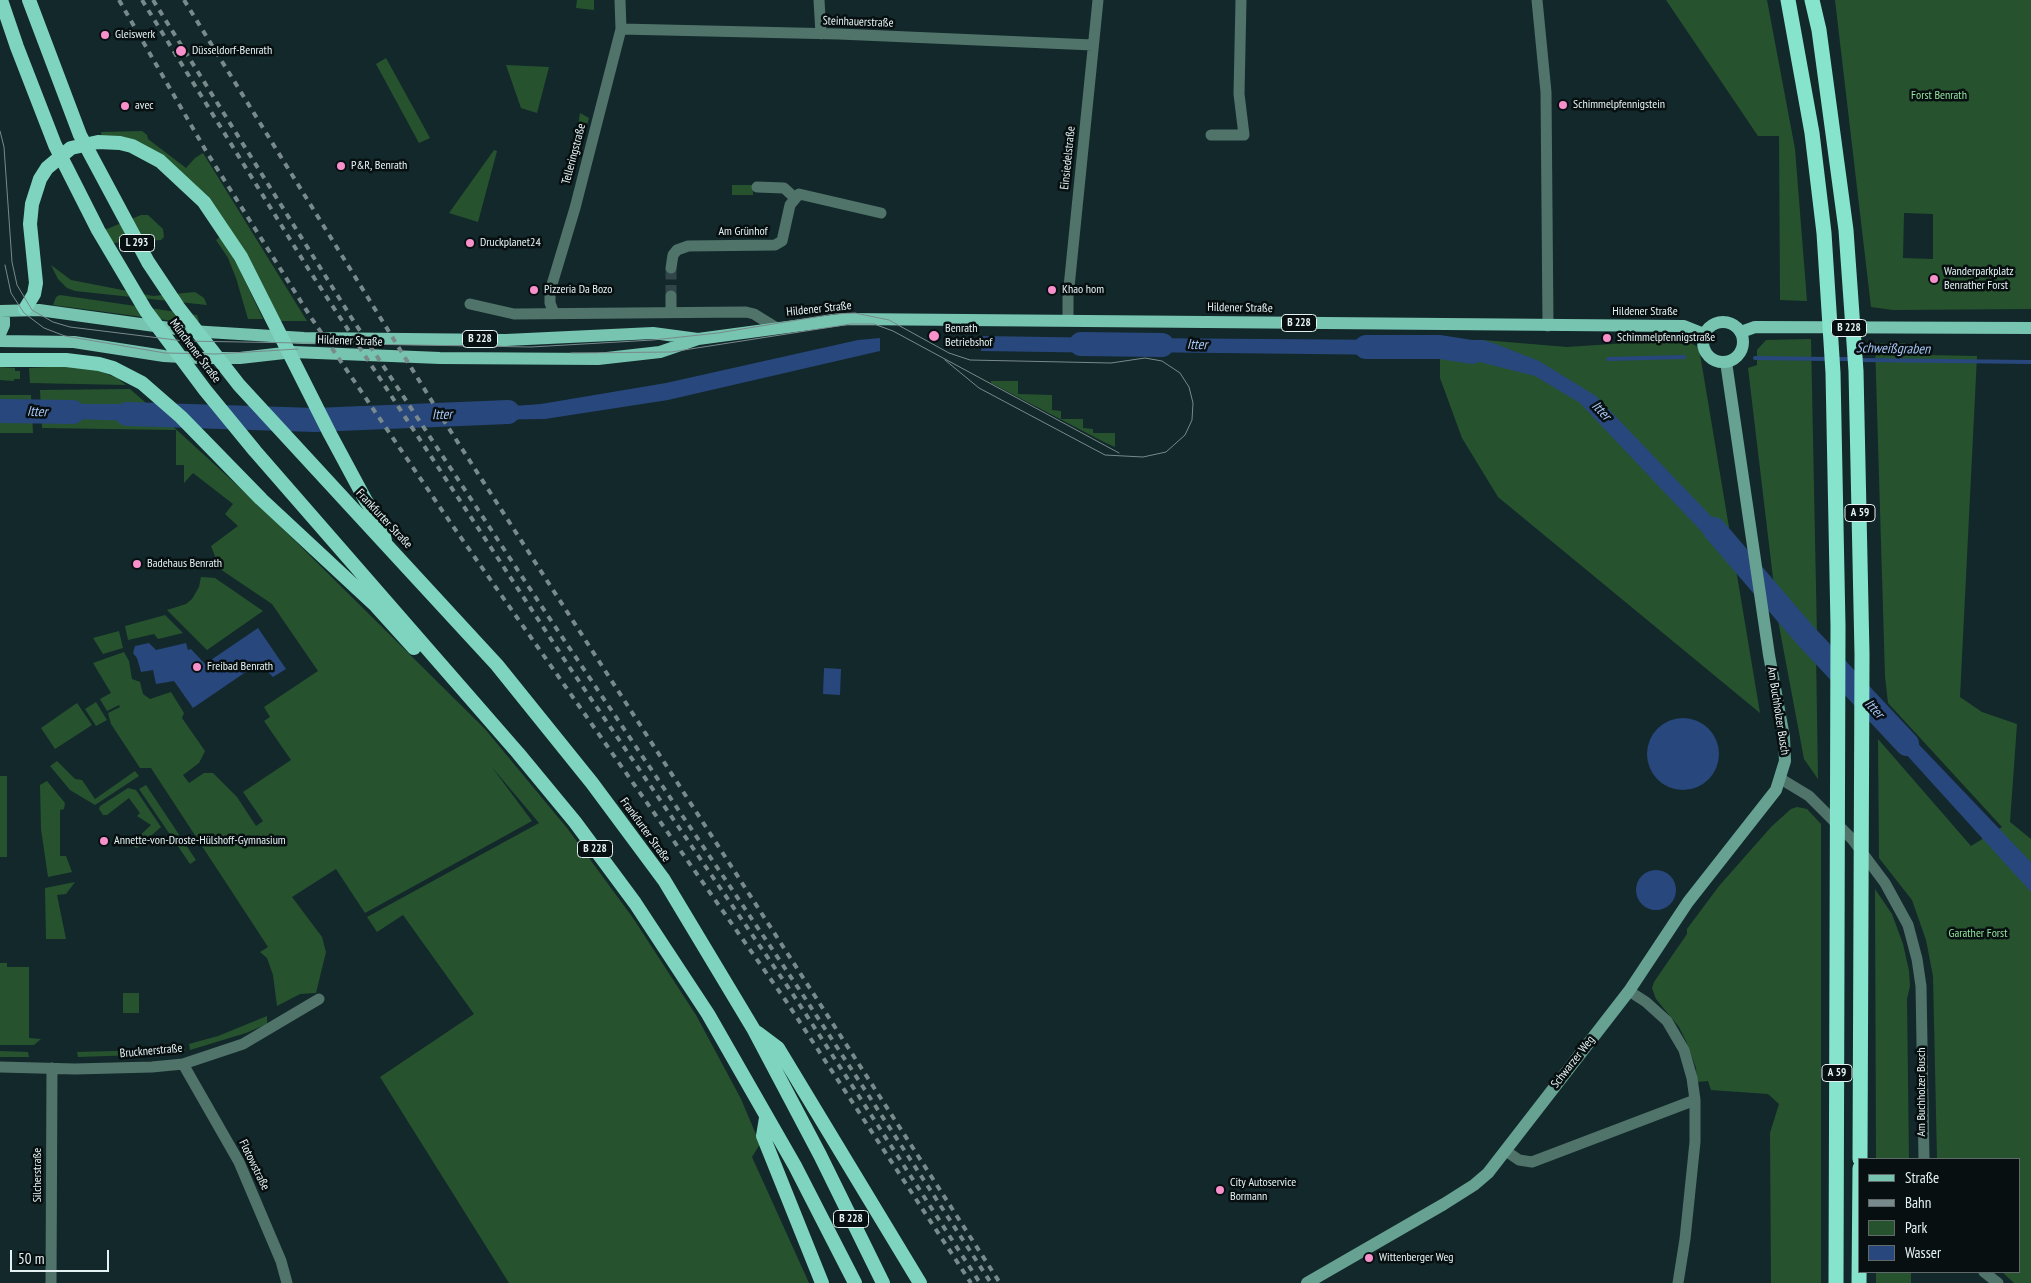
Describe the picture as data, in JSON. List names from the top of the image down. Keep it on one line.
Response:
{"streets":{"highway":["L 293","B 228","Münchener Straße","A 59","Frankfurter Straße"],"main road":["Hildener Straße","Am Buchholzer Busch","Schwarzer Weg"],"street":["Steinhauerstraße","Telleringstraße","Einsiedelstraße","Am Grünhof","Brucknerstraße","Flotowstraße","Silcherstraße"]},"crossings":[["Steinhauerstraße","Telleringstraße"],["Steinhauerstraße","Einsiedelstraße"],["Telleringstraße","Hildener Straße"],["Einsiedelstraße","Hildener Straße"],["Hildener Straße","B 228"],["Hildener Straße","Am Buchholzer Busch"],["B 228","Münchener Straße"],["B 228","Am Buchholzer Busch"],["Münchener Straße","Frankfurter Straße"],["Am Buchholzer Busch","Schwarzer Weg"],["Brucknerstraße","Flotowstraße"],["Brucknerstraße","Silcherstraße"]],"water":["Itter","Schweißgraben"],"parks":["Forst Benrath","Garather Forst"],"places":["Gleiswerk","Düsseldorf-Benrath","Schimmelpfennigstein","avec","P&R, Benrath","Druckplanet24","Wanderparkplatz Benrather Forst","Pizzeria Da Bozo","Khao hom","Benrath Betriebshof","Schimmelpfennigstraße","Badehaus Benrath","Freibad Benrath","Annette-von-Droste-Hülshoff-Gymnasium","City Autoservice Bormann","Wittenberger Weg"],"legend":["Straße","Bahn","Park","Wasser"],"scale_bar":"50 m"}
